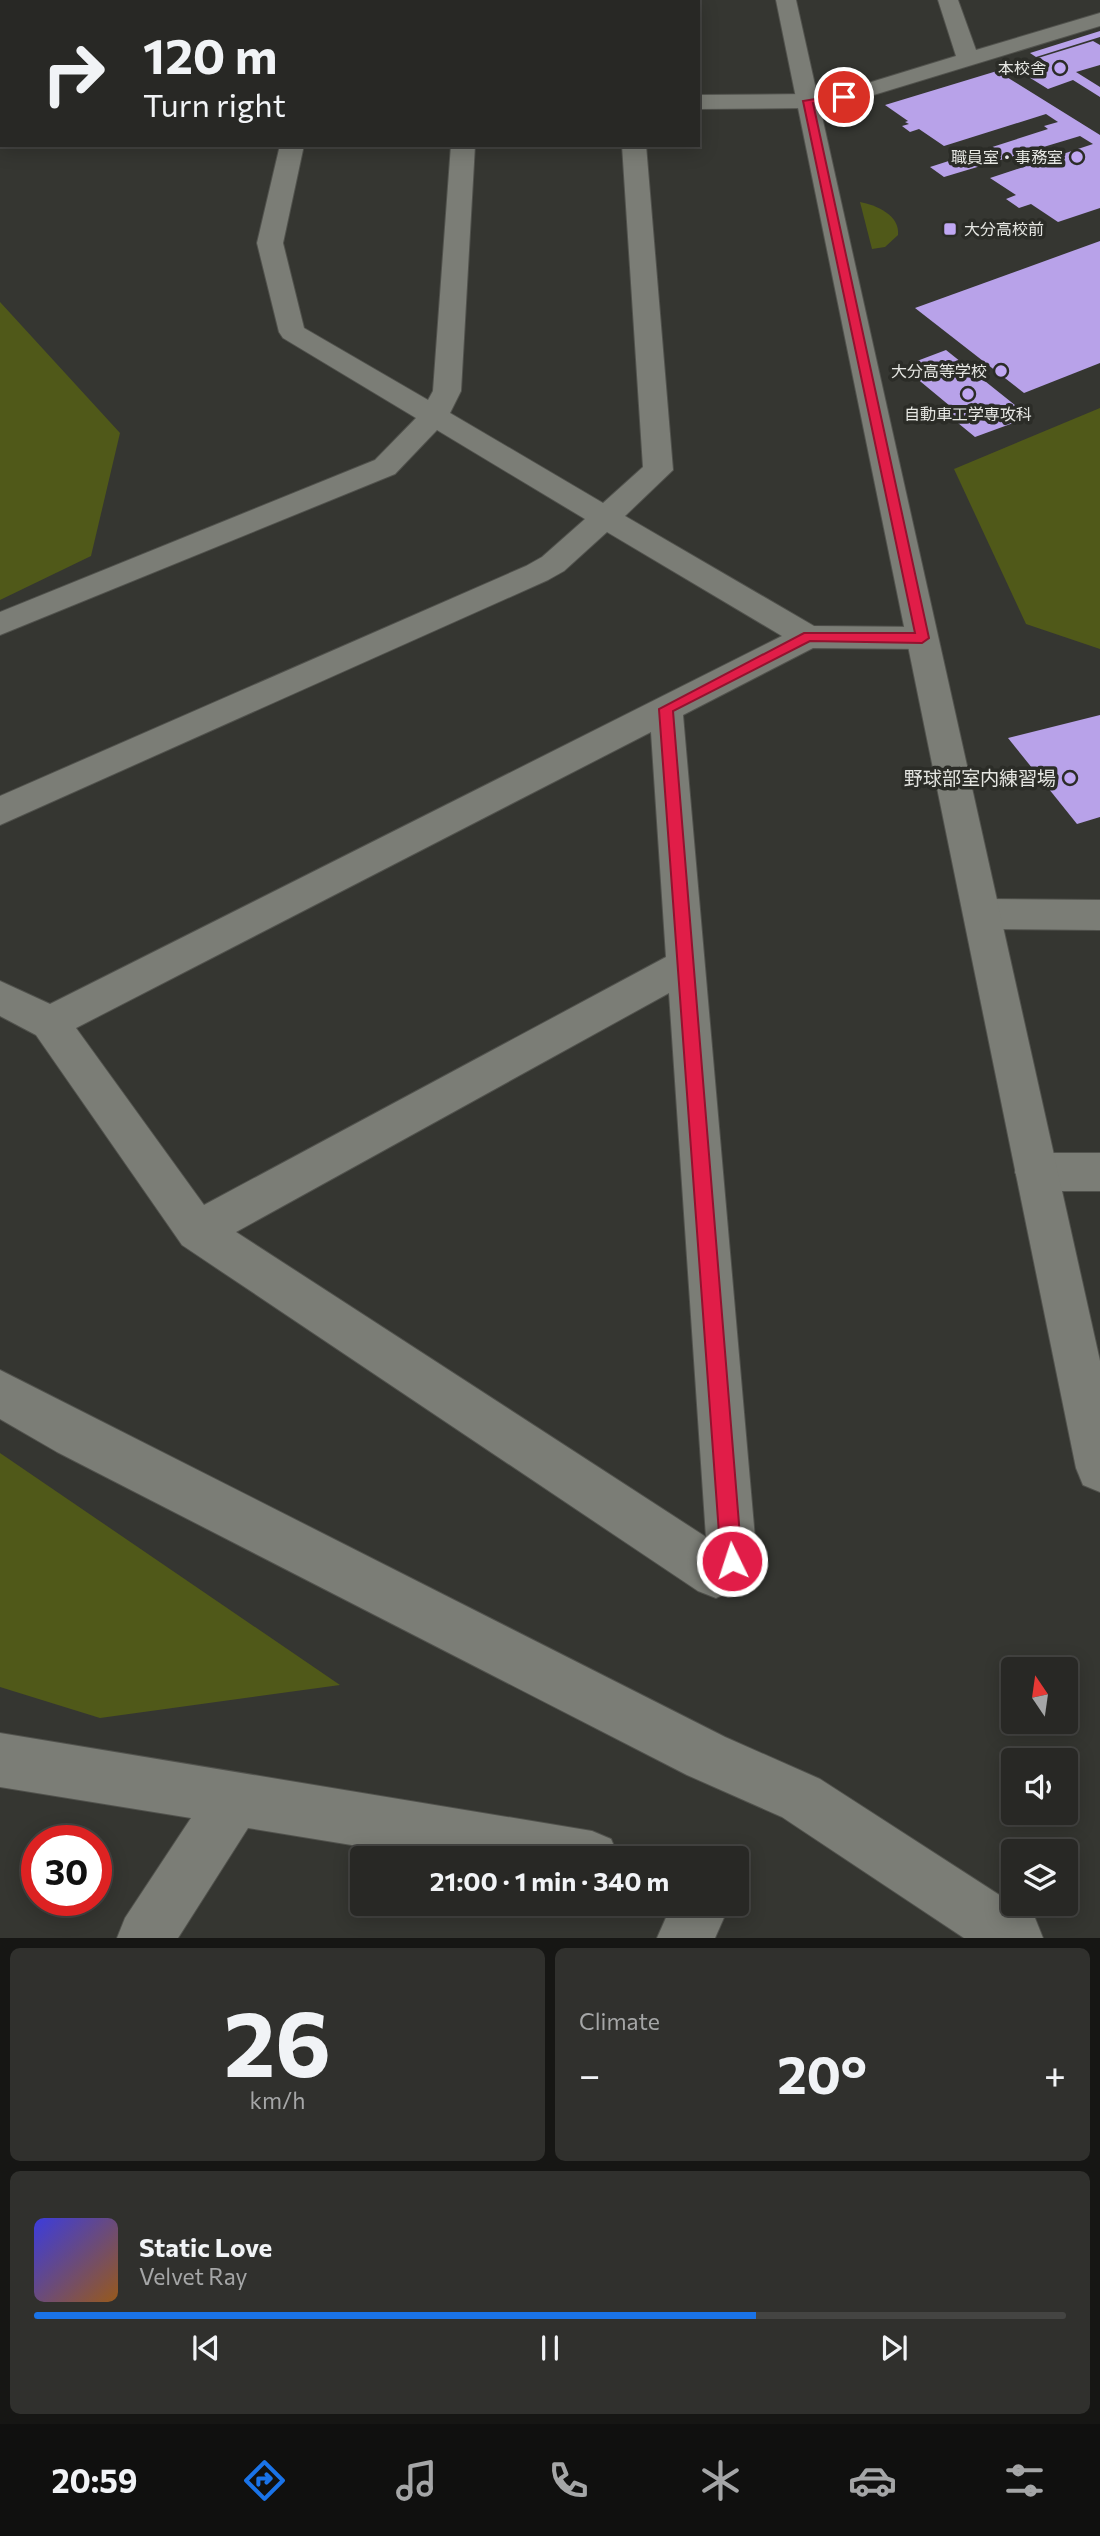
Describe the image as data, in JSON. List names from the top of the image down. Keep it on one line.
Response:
{"places":{"other":["本校舎","職員室・事務室","大分高等学校","自動車工学専攻科","野球部室内練習場"],"transit":["大分高校前"]},"north":"top","page":{"turn":["120 m","Turn right"],"limit":"30","trip":"21:00 · 1 min · 340 m","tile":[["26","km/h"],"Climate"],"heat":["−","20°","+"],"song":["Static Love","Velvet Ray"],"tabs":"20:59"}}
